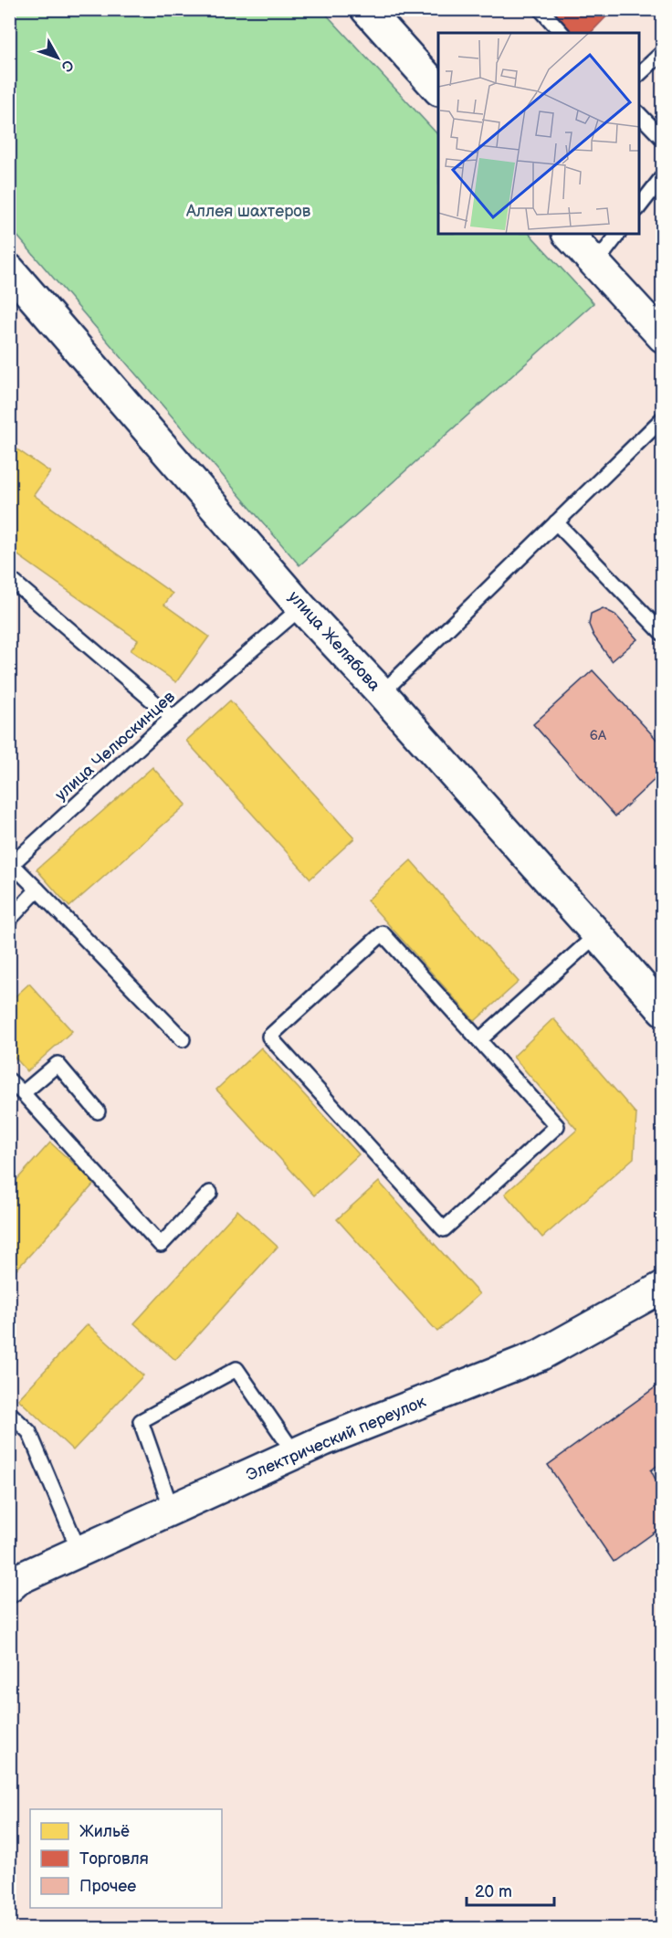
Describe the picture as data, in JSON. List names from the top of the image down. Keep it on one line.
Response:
{"streets":{"street":["улица Желябова","Электрический переулок"],"lane":["улица Челюскинцев"]},"crossings":[["улица Желябова","улица Челюскинцев"]],"parks":["Аллея шахтеров"],"house_numbers":["6А"],"legend":["Жильё","Торговля","Прочее"],"scale_bar":"20 m","north":"bottom right"}
